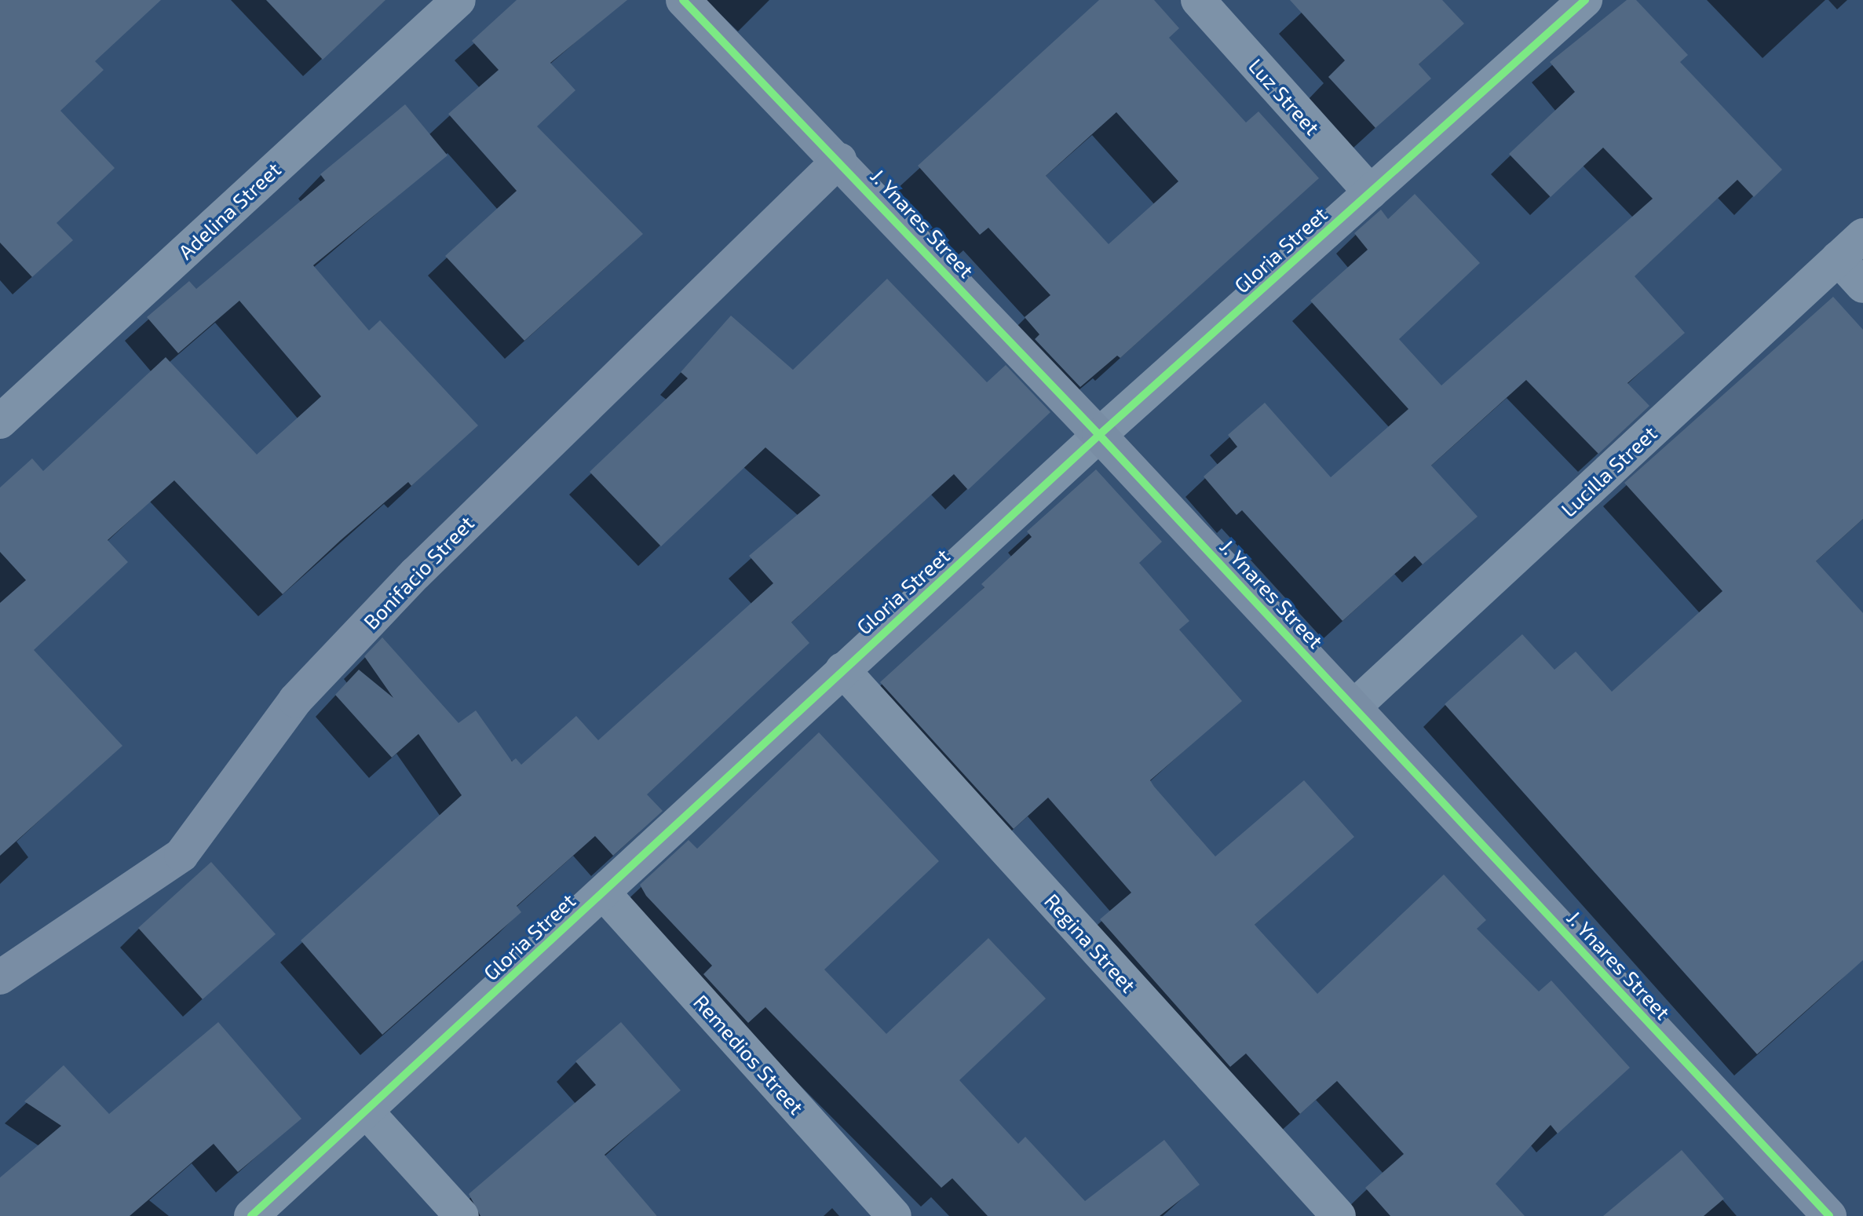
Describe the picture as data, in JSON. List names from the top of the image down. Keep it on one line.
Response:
{"streets":{"street":["Luz Street","Adelina Street","J. Ynares Street","Gloria Street","Lucilla Street","Bonifacio Street","Regina Street","Remedios Street"]},"crossings":[["Luz Street","Gloria Street"],["J. Ynares Street","Gloria Street"],["J. Ynares Street","Lucilla Street"],["J. Ynares Street","Bonifacio Street"],["Gloria Street","Regina Street"],["Gloria Street","Remedios Street"]]}
